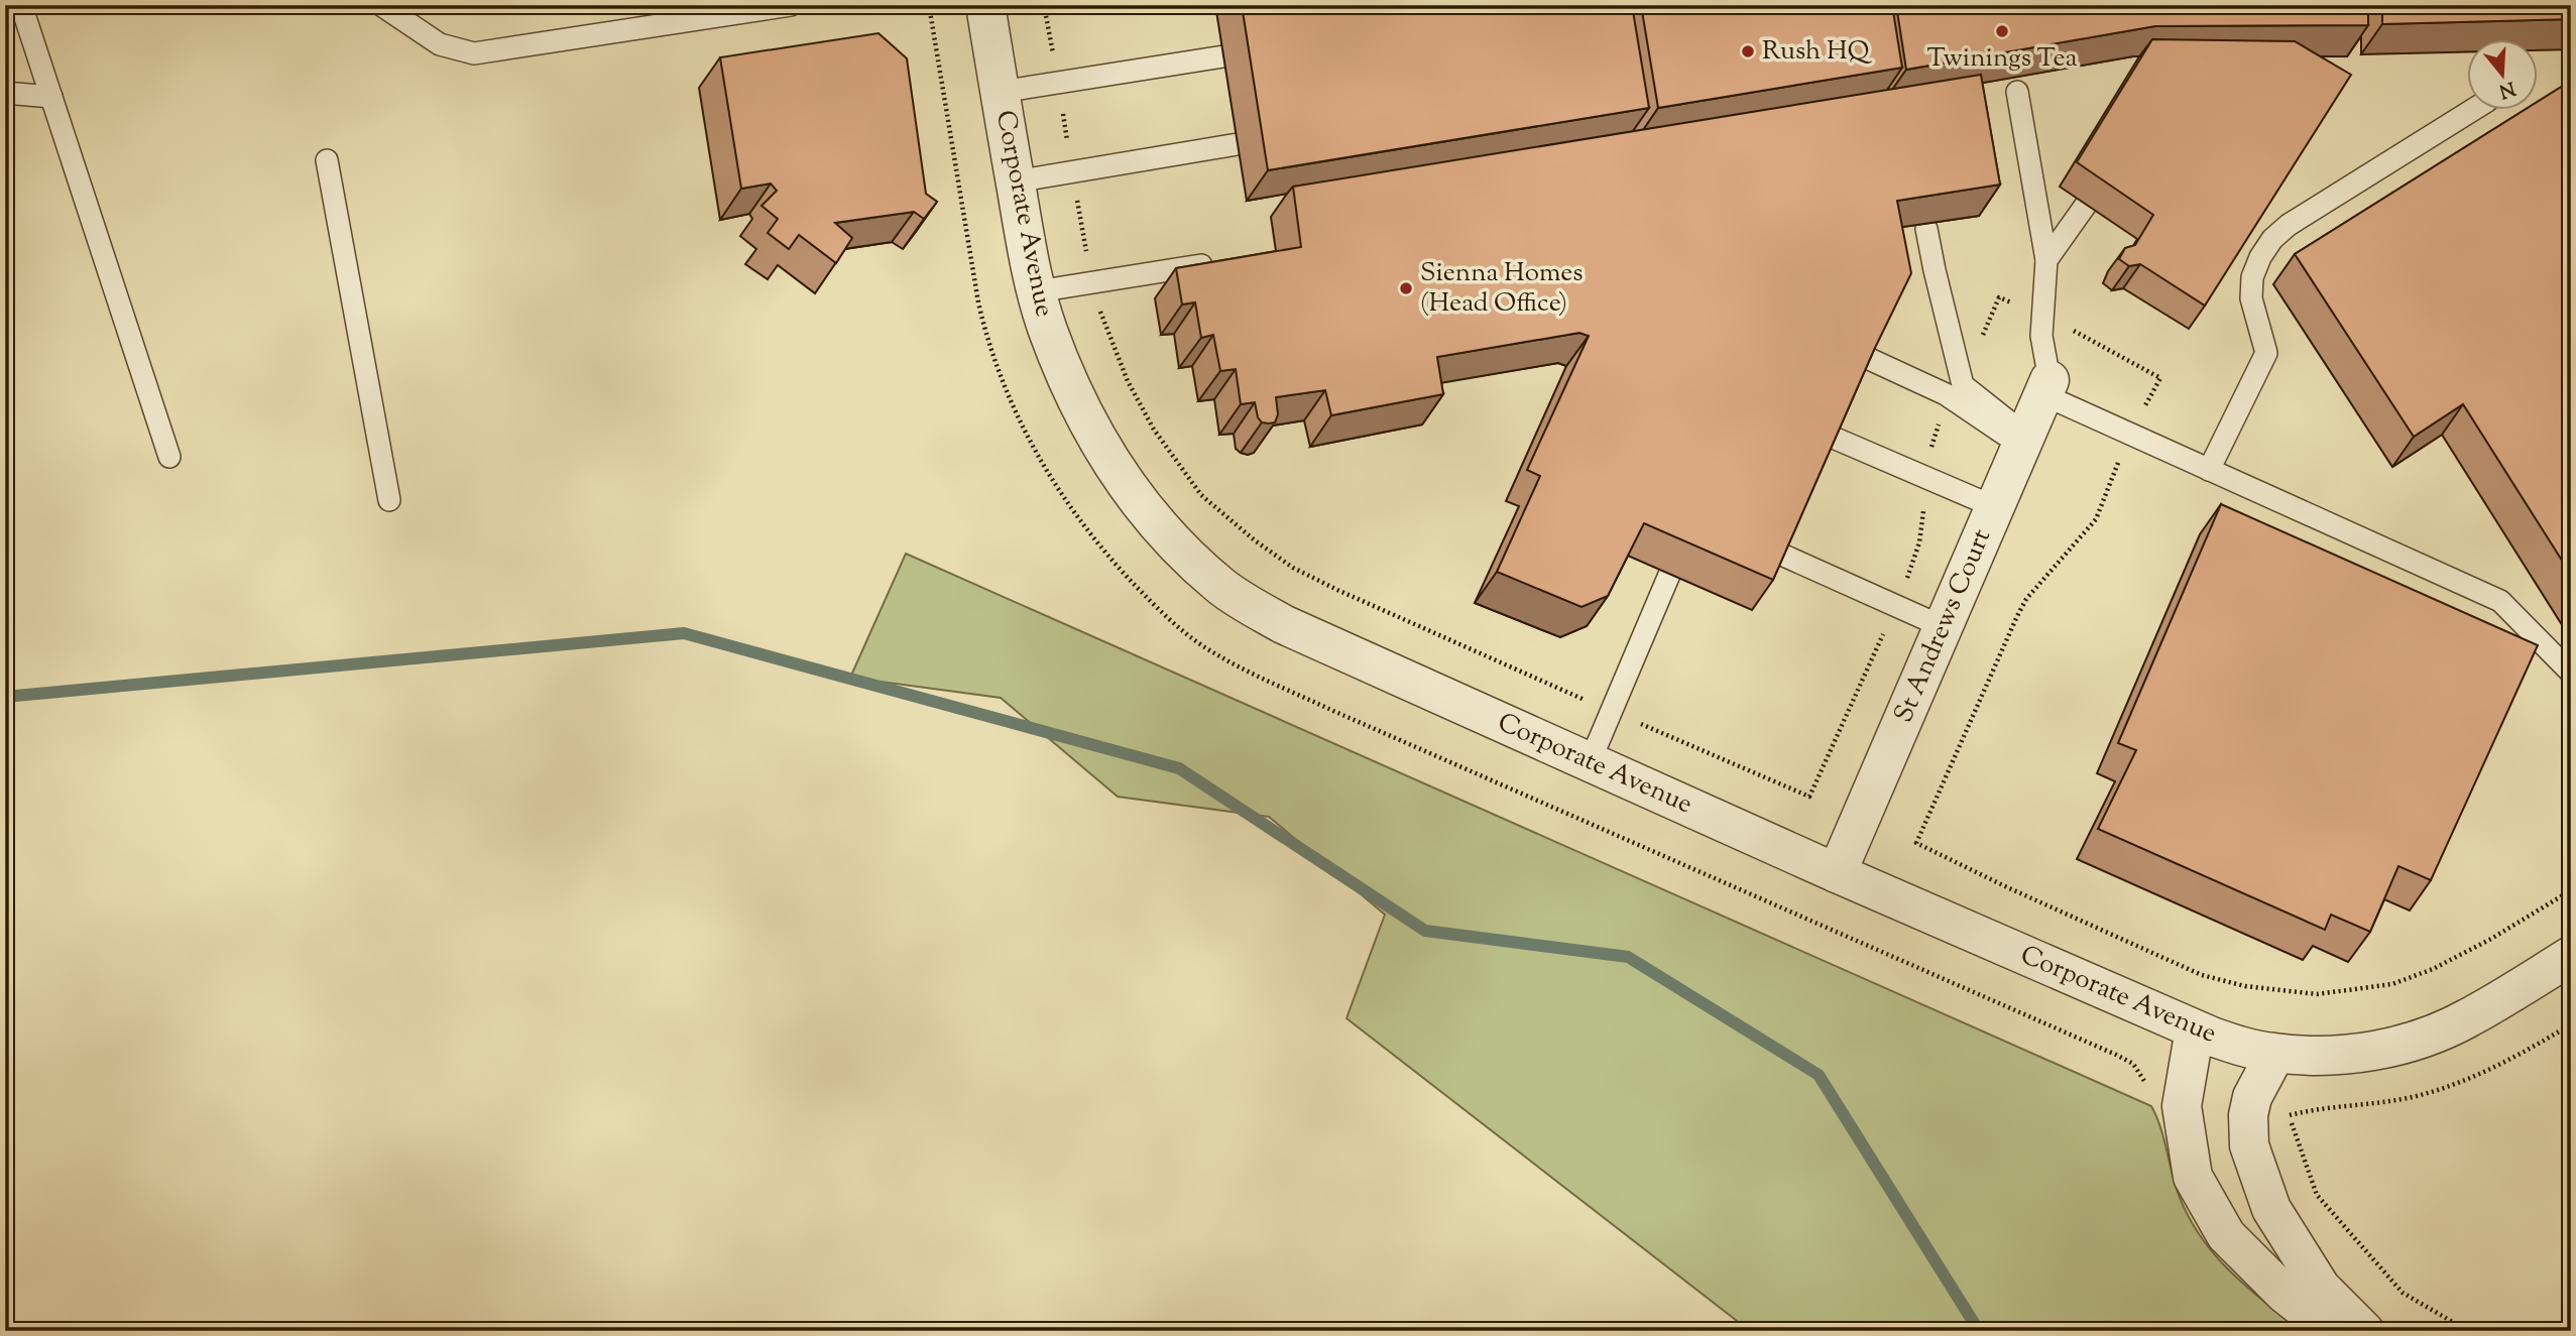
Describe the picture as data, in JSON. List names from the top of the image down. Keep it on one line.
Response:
{"streets":{"street":["Corporate Avenue","St Andrews Court"]},"crossings":[["Corporate Avenue","St Andrews Court"]],"places":["Twinings Tea","Rush HQ","Sienna Homes (Head Office)"],"north":"bottom"}
